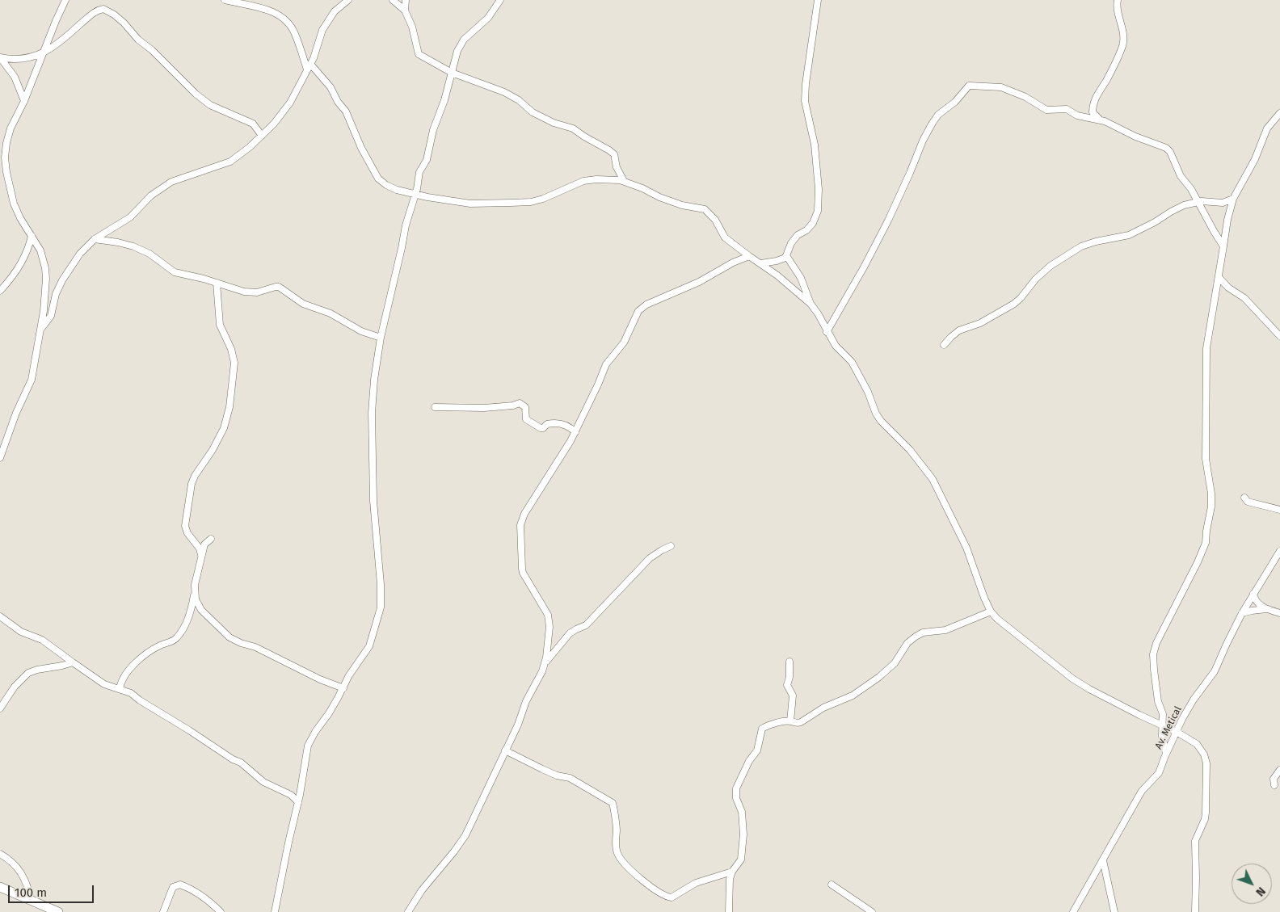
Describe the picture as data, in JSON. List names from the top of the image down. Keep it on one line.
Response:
{"streets":{"street":["Av. Metical"]},"scale_bar":"100 m","north":"bottom right"}
